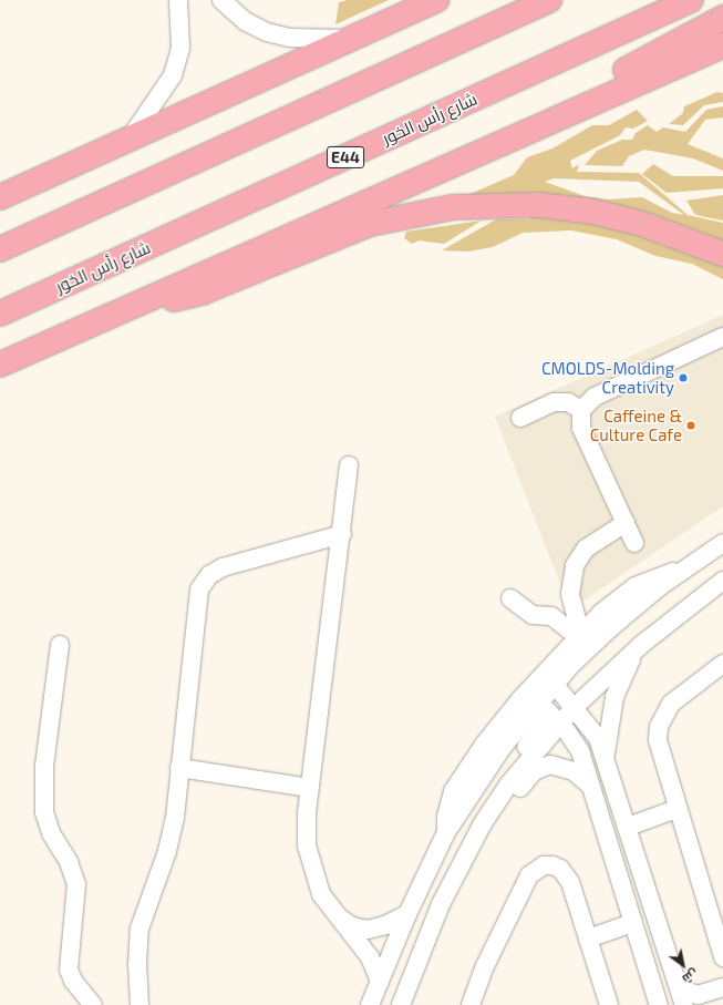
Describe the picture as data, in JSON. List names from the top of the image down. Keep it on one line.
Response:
{"streets":{"highway":["شارع رأس الخور","E44"]},"places":["CMOLDS-Molding Creativity","Caffeine & Culture Cafe"],"north":"bottom right"}
